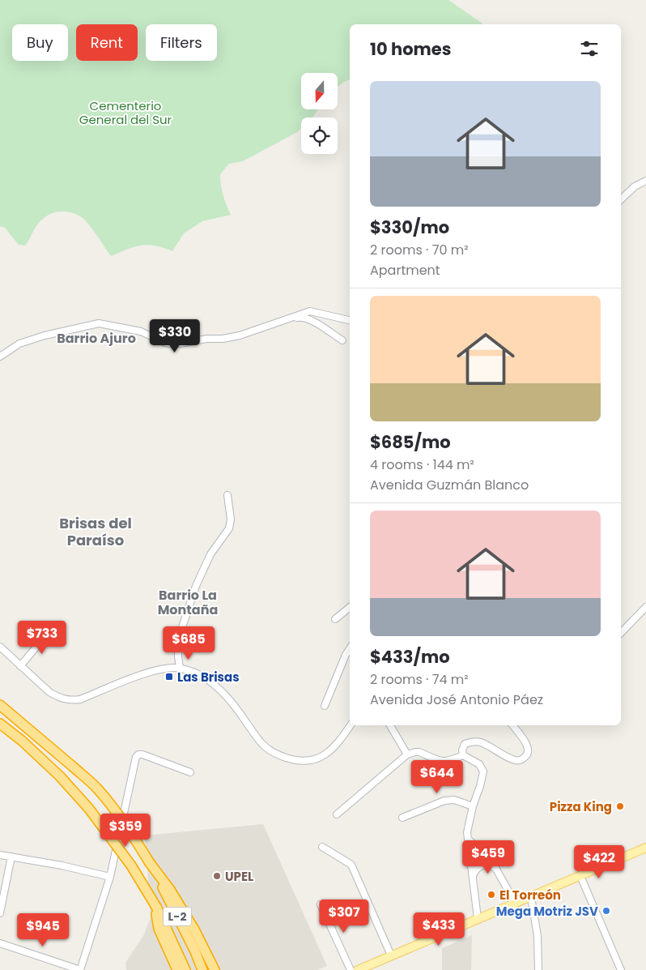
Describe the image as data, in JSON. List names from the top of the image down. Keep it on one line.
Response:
{"streets":{"highway":["L-2"]},"districts":["Barrio Ajuro","Brisas del Paraíso","Barrio La Montaña"],"parks":["Cementerio General del Sur"],"places":{"transit":["Las Brisas"],"other":["Pizza King","UPEL","El Torreón","Mega Motriz JSV"]},"north":"bottom","page":{"chip":["Buy","Rent","Filters"],"heading":"10 homes","list":[{"name":"$330/mo","note":"2 rooms · 70 m² · Apartment"},{"name":"$685/mo","note":"4 rooms · 144 m² · Avenida Guzmán Blanco"},{"name":"$433/mo","note":"2 rooms · 74 m² · Avenida José Antonio Páez"}],"price":["$330","$733","$685","$644","$359","$459","$422","$307","$433","$945"]}}
